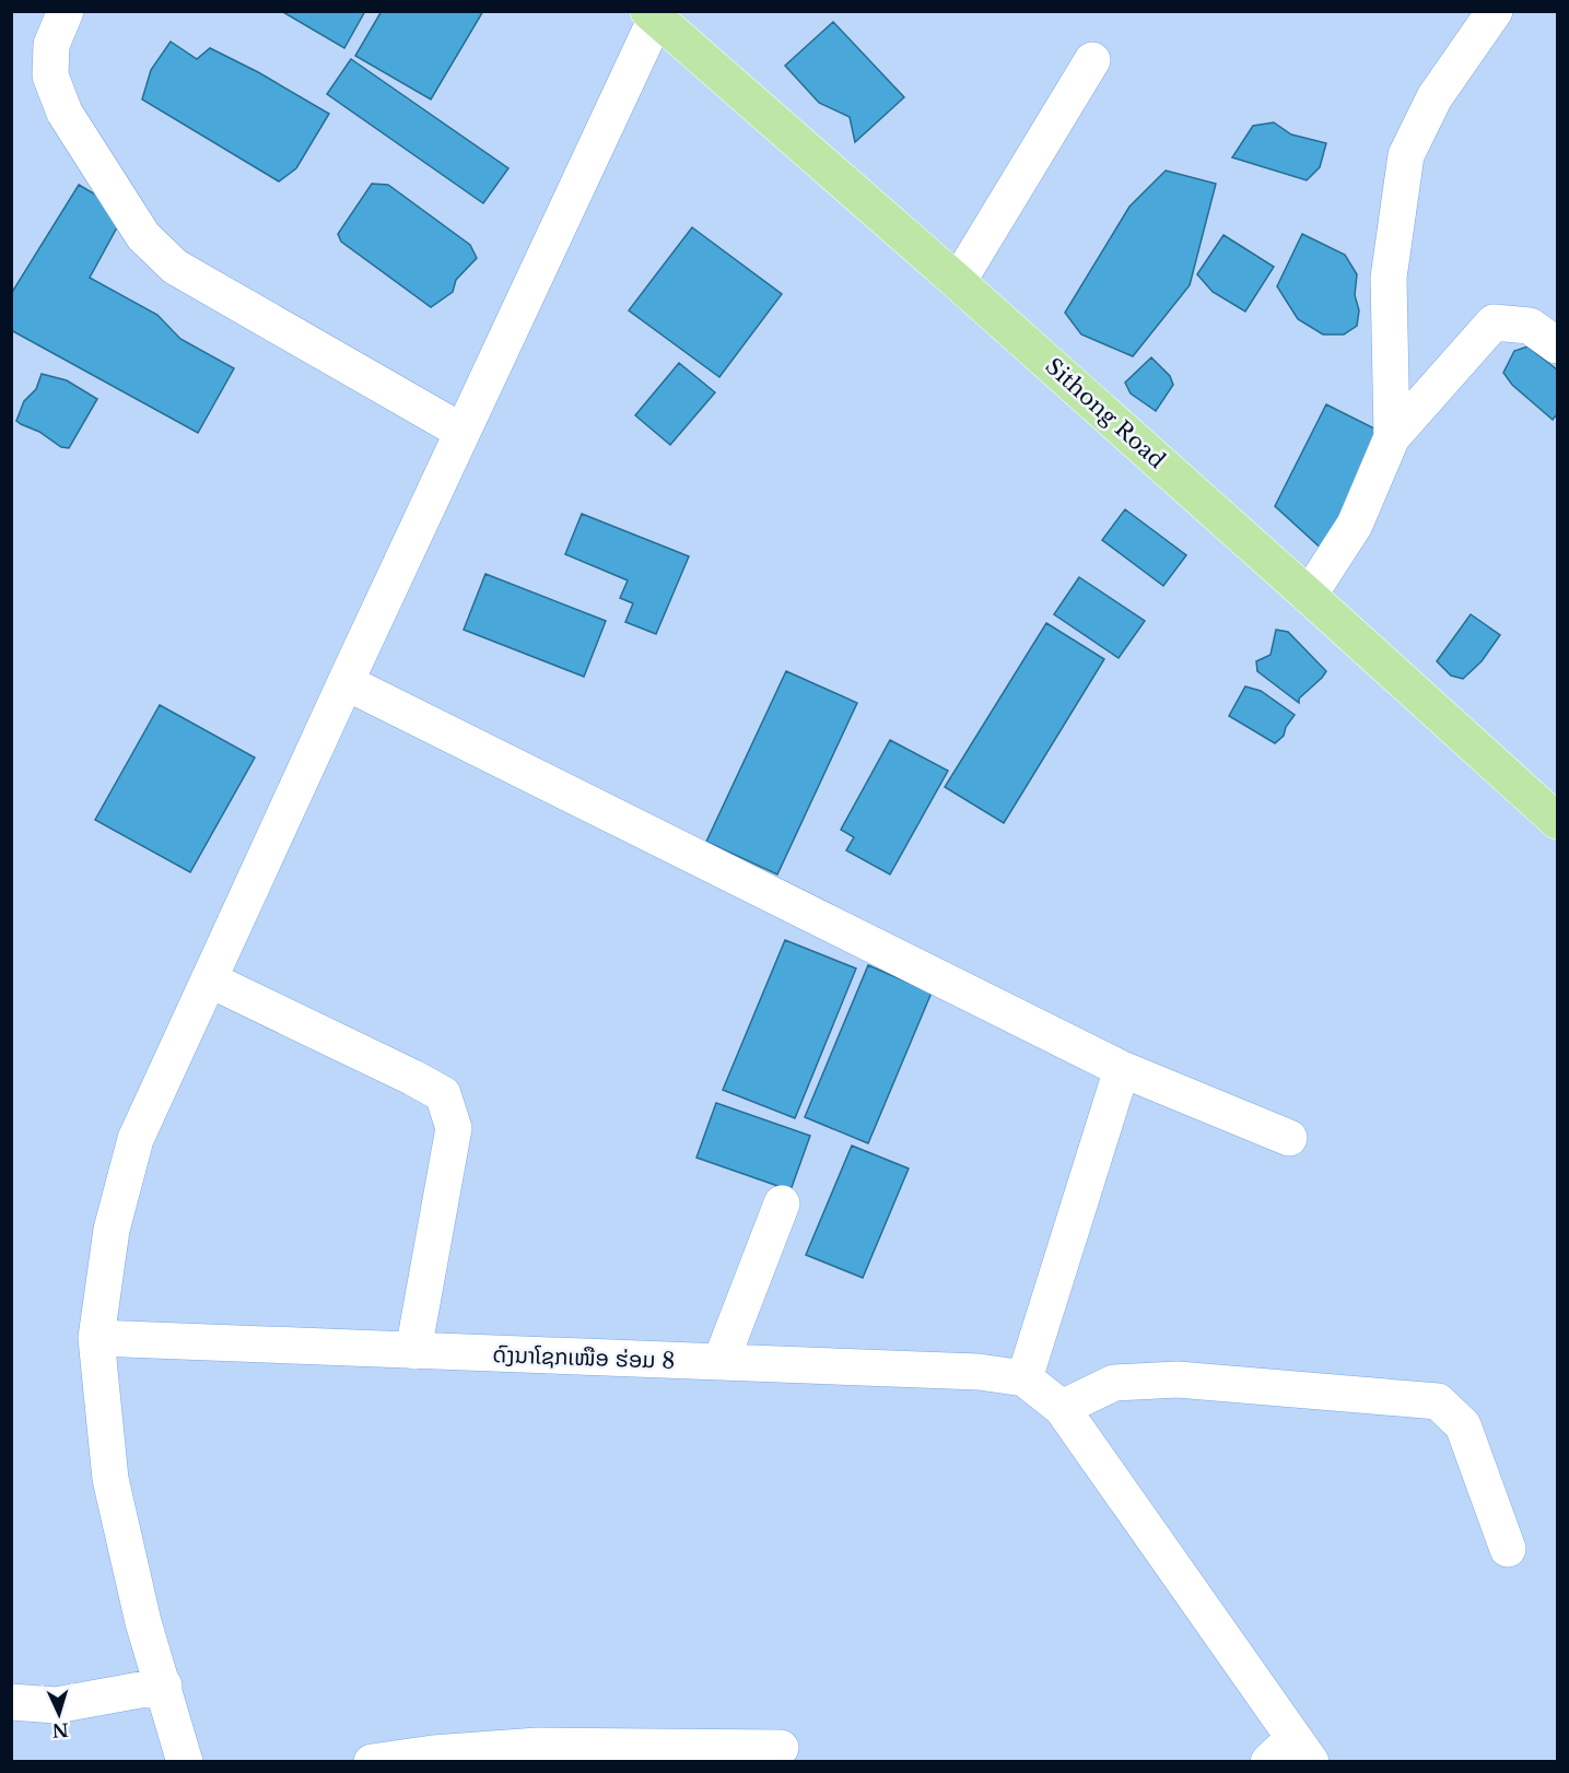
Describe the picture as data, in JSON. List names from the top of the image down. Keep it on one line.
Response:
{"streets":{"main road":["Sithong Road"],"street":["ດົງນາໂຊກເໜືອ ຮ່ອມ 8"]},"north":"bottom"}
